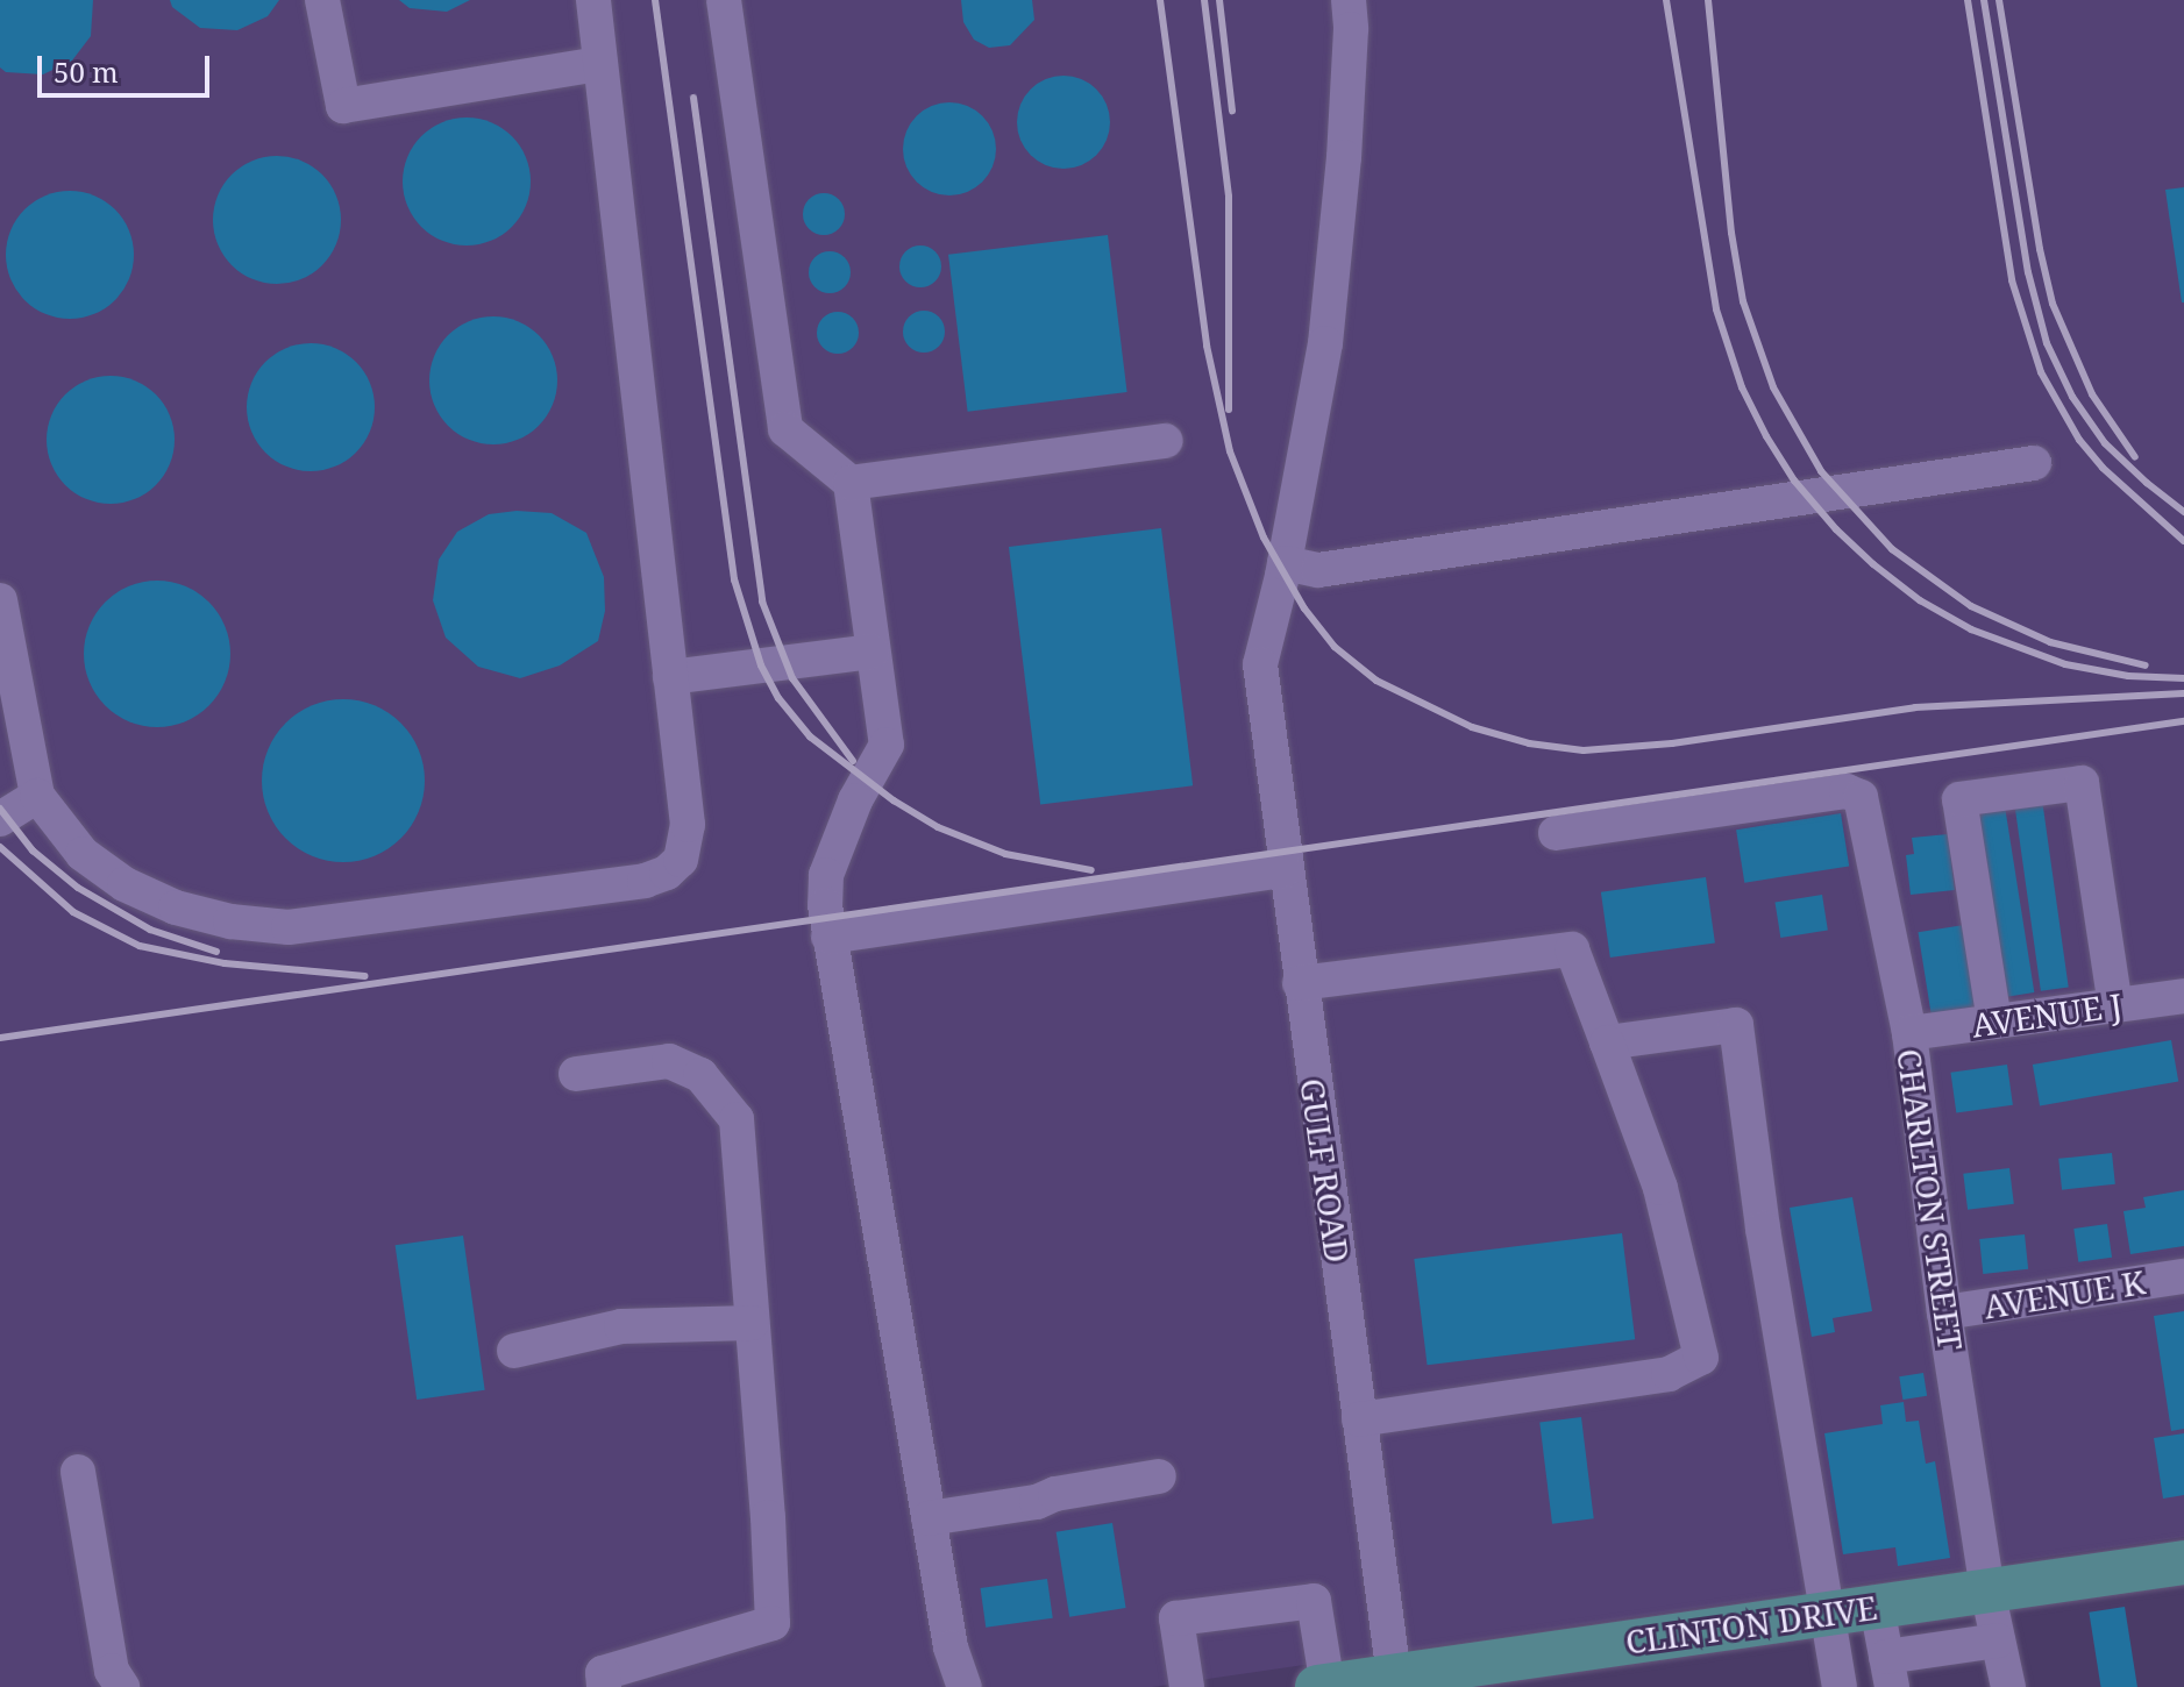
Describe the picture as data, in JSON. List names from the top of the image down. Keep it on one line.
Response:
{"streets":{"main road":["CLINTON DRIVE"],"street":["AVENUE J","GULF ROAD","CHARLTON STREET","AVENUE K"]},"crossings":[["AVENUE J","CHARLTON STREET"],["GULF ROAD","CLINTON DRIVE"],["CHARLTON STREET","AVENUE K"],["CHARLTON STREET","CLINTON DRIVE"]],"scale_bar":"50 m"}
